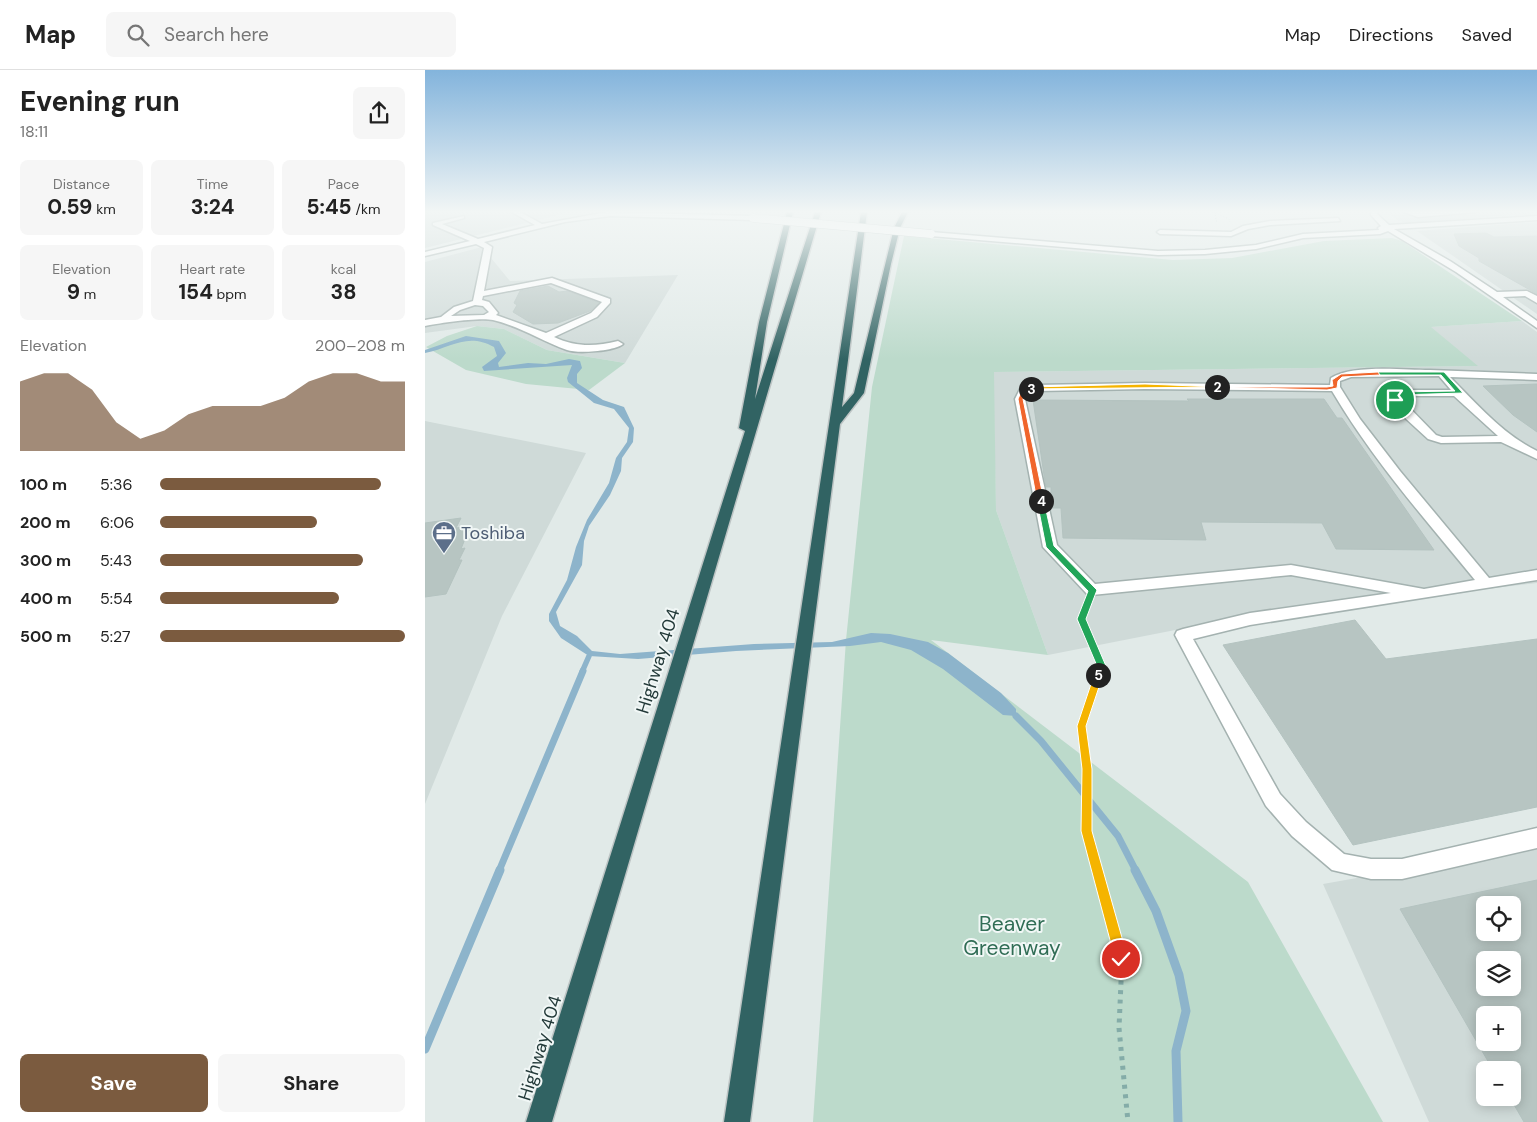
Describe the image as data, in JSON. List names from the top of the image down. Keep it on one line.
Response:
{"streets":{"highway":["Highway 404"]},"parks":["Beaver Greenway"],"places":{"office":["Toshiba"]},"page":{"header":"Map","search":"Search here","nav":["Map","Directions","Saved"],"heading":["Evening run","18:11"],"stats":[["Distance","0.59 km"],["Time","3:24"],["Pace","5:45 /km"],["Elevation","9 m"],["Heart rate","154 bpm"],["kcal","38"]],"chart":["Elevation","200–208 m"],"pins":["2","3","4","5"],"list":[{"name":"100 m","note":"5:36"},{"name":"200 m","note":"6:06"},{"name":"300 m","note":"5:43"},{"name":"400 m","note":"5:54"},{"name":"500 m","note":"5:27"}],"map_buttons":["+","−"],"buttons":["Save","Share"]}}
